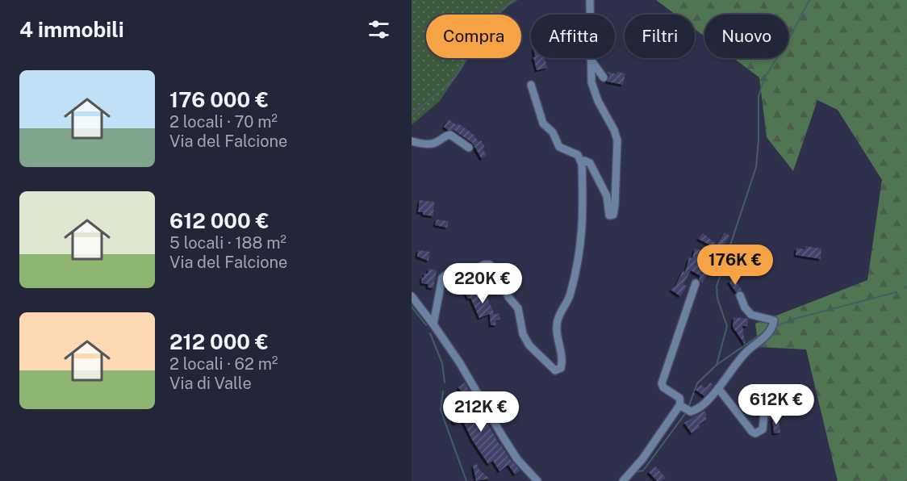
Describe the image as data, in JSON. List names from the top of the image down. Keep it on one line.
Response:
{"page":{"heading":"4 immobili","chip":["Compra","Affitta","Filtri","Nuovo"],"list":[{"name":"176 000 €","note":"2 locali · 70 m² · Via del Falcione"},{"name":"612 000 €","note":"5 locali · 188 m² · Via del Falcione"},{"name":"212 000 €","note":"2 locali · 62 m² · Via di Valle"}],"price":["176K €","220K €","612K €","212K €"]}}
